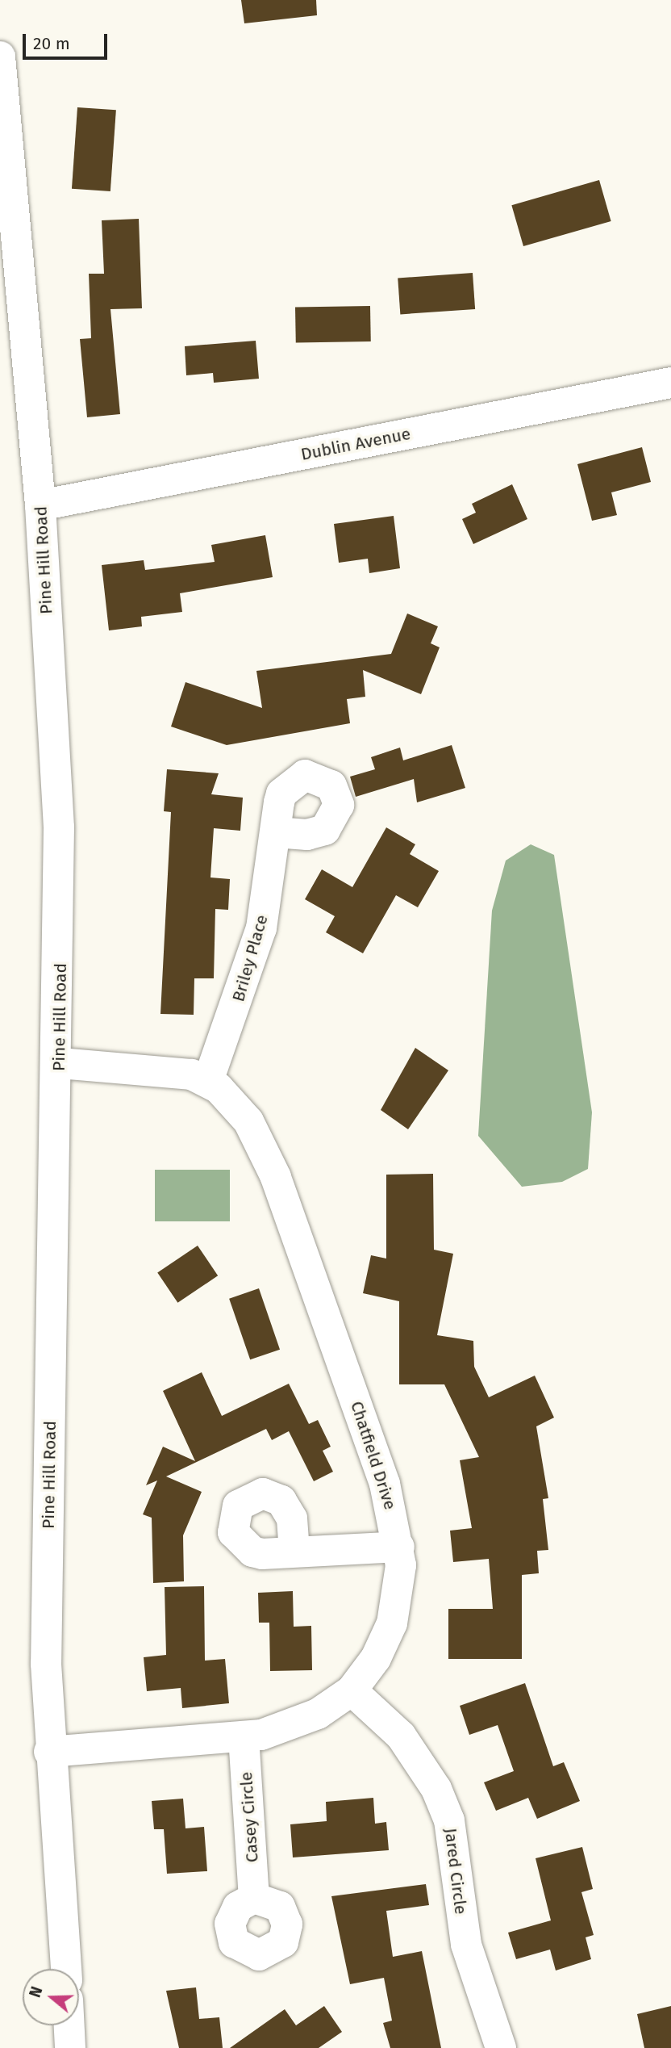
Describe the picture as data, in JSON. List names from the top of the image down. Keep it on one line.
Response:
{"streets":{"street":["Dublin Avenue","Pine Hill Road","Briley Place","Chatfield Drive","Casey Circle","Jared Circle"]},"crossings":[["Dublin Avenue","Pine Hill Road"],["Pine Hill Road","Chatfield Drive"],["Briley Place","Chatfield Drive"],["Chatfield Drive","Casey Circle"],["Chatfield Drive","Jared Circle"]],"scale_bar":"20 m","north":"left"}
